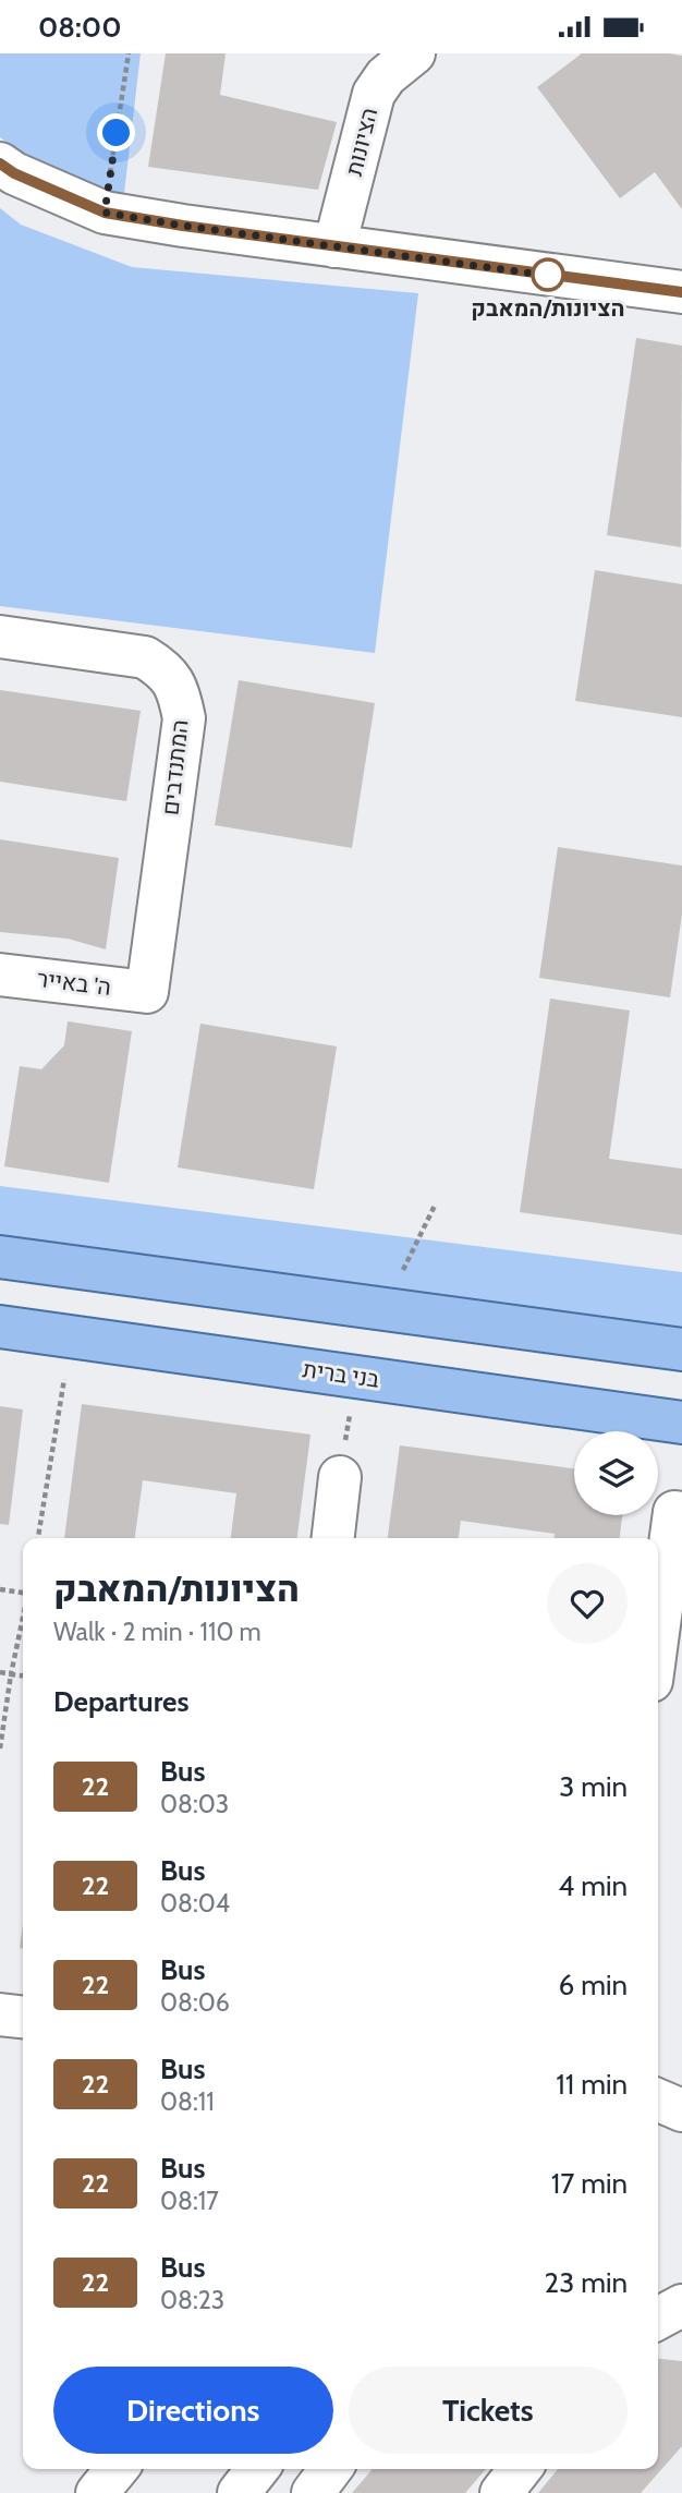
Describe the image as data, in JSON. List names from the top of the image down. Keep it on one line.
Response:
{"streets":{"main road":["בני ברית"],"street":["הציונות","המתנדבים","ה' באייר"]},"crossings":[["המתנדבים","ה' באייר"]],"places":["הציונות/המאבק"],"lines":["bus line 22"],"page":{"status":"08:00","heading":[["הציונות/המאבק","Walk · 2 min · 110 m"],"Departures"],"list":[{"mark":"22","name":"Bus","note":"08:03","value":"3 min"},{"mark":"22","name":"Bus","note":"08:04","value":"4 min"},{"mark":"22","name":"Bus","note":"08:06","value":"6 min"},{"mark":"22","name":"Bus","note":"08:11","value":"11 min"},{"mark":"22","name":"Bus","note":"08:17","value":"17 min"},{"mark":"22","name":"Bus","note":"08:23","value":"23 min"}],"buttons":["Directions","Tickets"]}}
